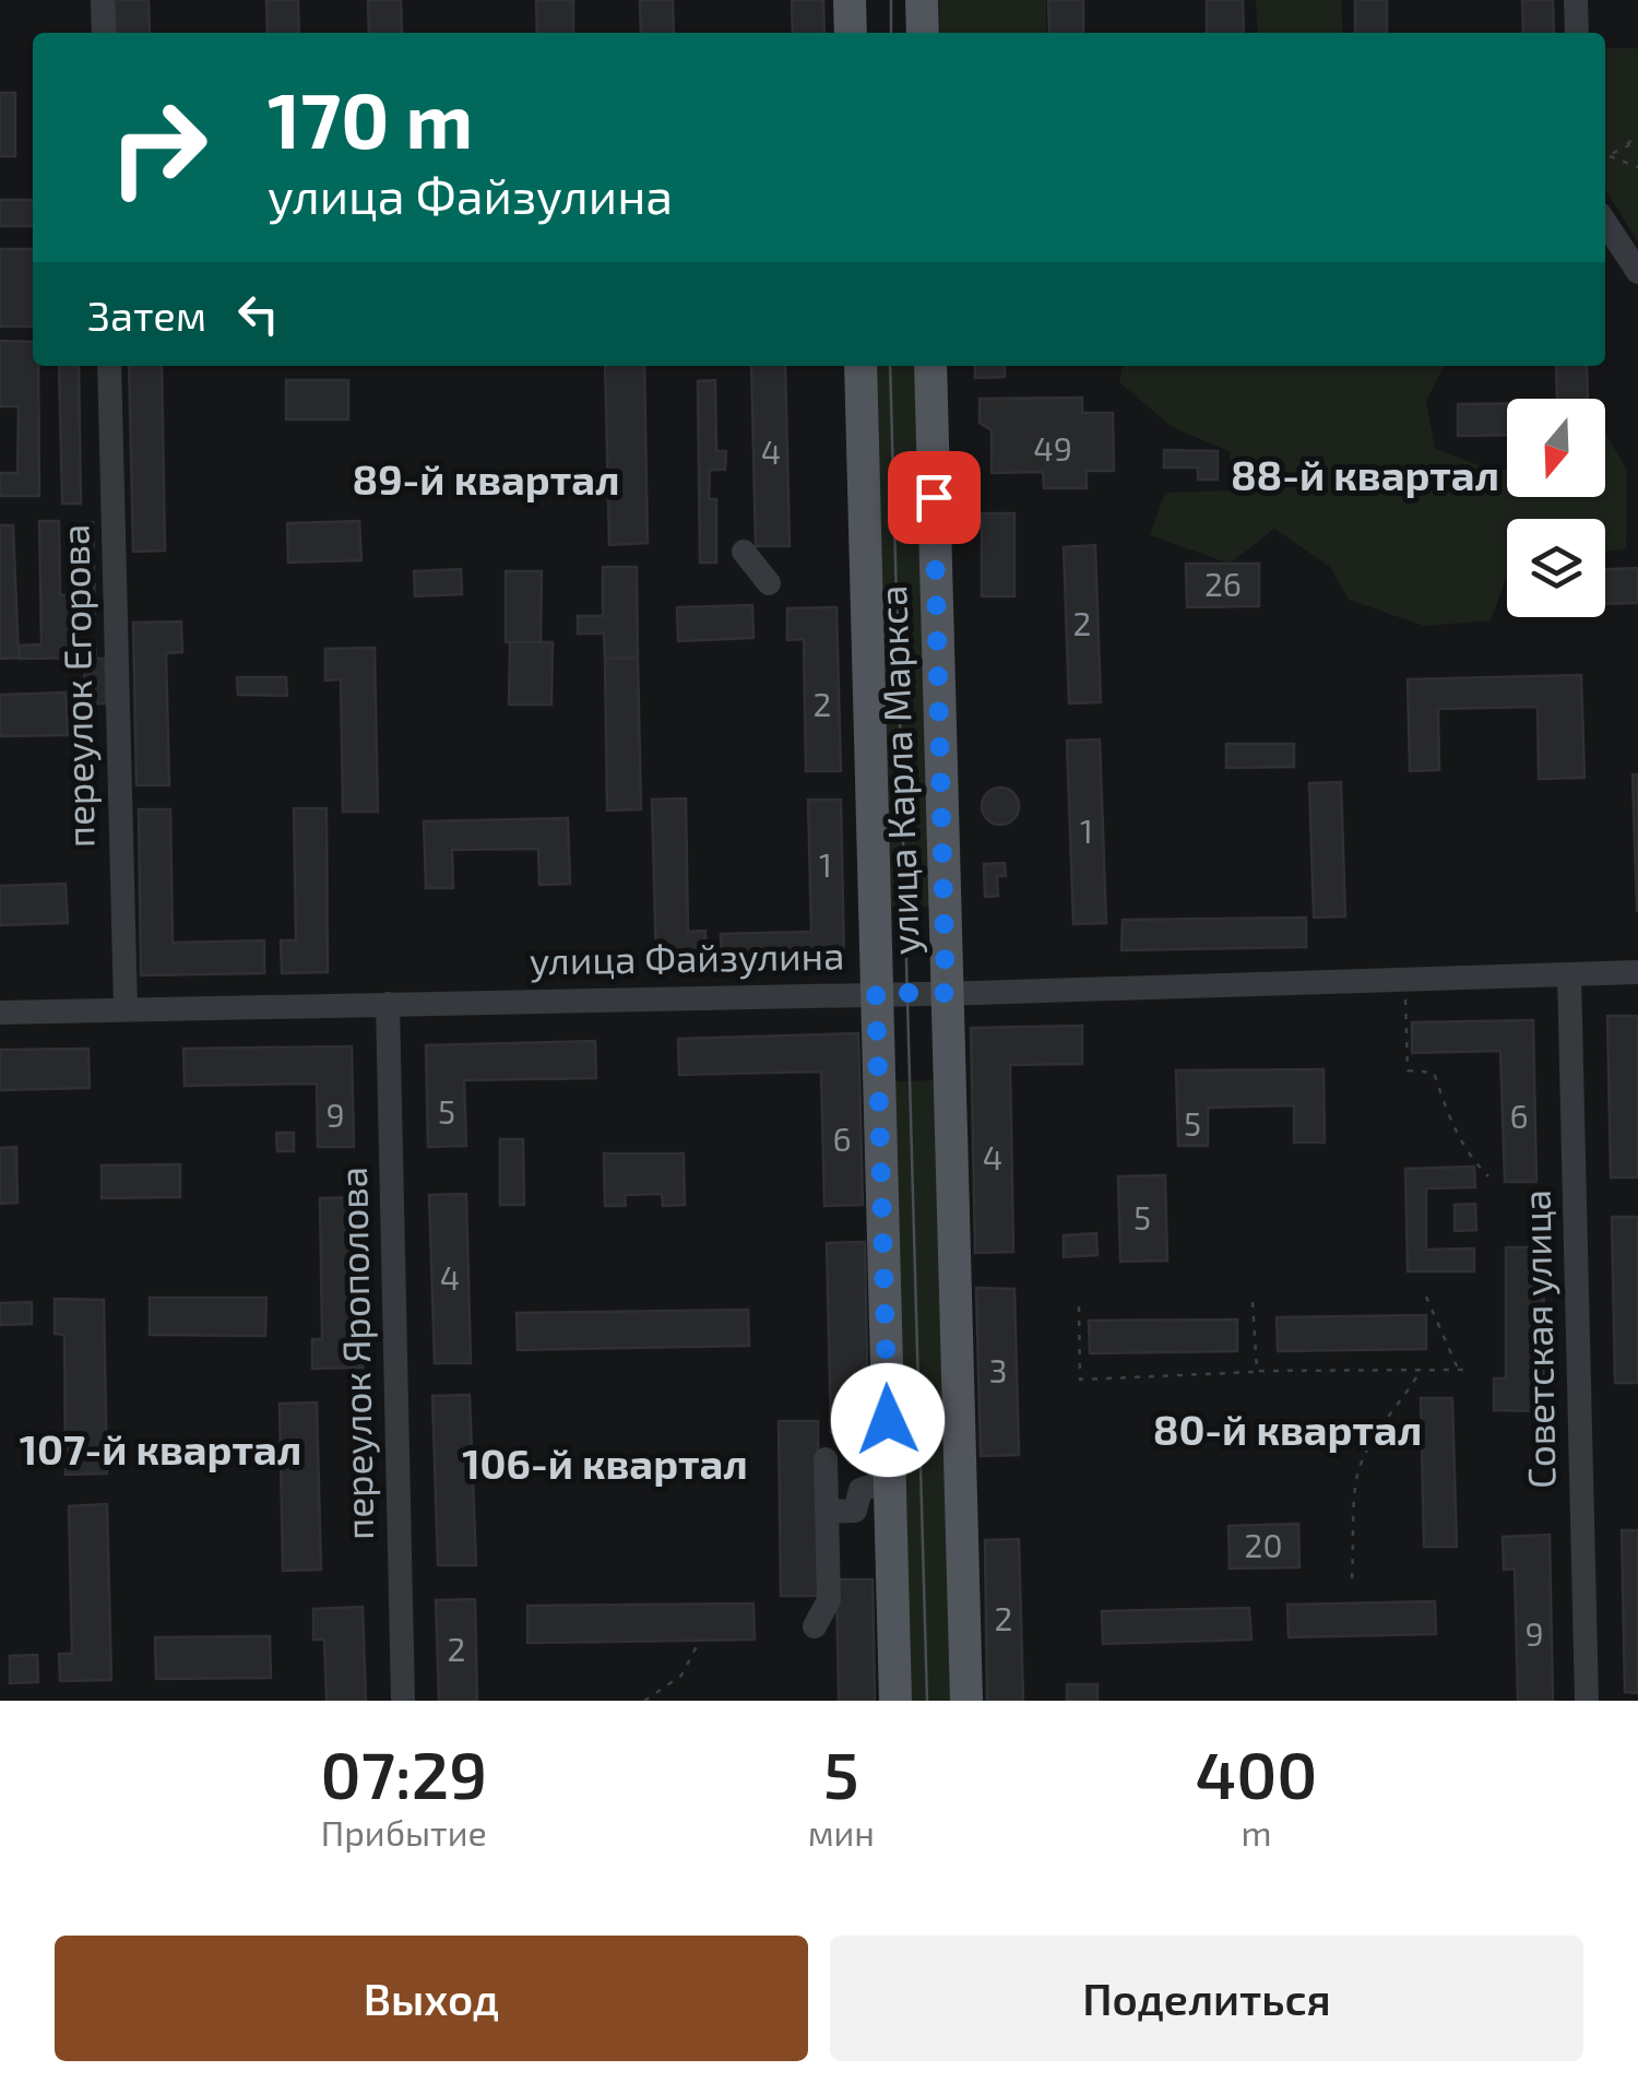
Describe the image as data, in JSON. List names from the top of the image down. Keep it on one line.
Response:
{"streets":{"main road":["улица Карла Маркса"],"street":["переулок Егорова","улица Файзулина","Советская улица","переулок Ярополова"]},"crossings":[["переулок Егорова","улица Файзулина"],["улица Карла Маркса","улица Файзулина"],["улица Файзулина","Советская улица"],["улица Файзулина","переулок Ярополова"]],"districts":["88-й квартал","89-й квартал","80-й квартал","107-й квартал","106-й квартал"],"house_numbers":["49","4","26","2","2","1","1","5","9","6","5","6","4","5","4","3","20","2","9","2"],"north":"bottom","page":{"turn":["170 m","улица Файзулина"],"then":"Затем","eta":["07:29","Прибытие","5","мин","400","m"],"buttons":["Выход","Поделиться"]}}
